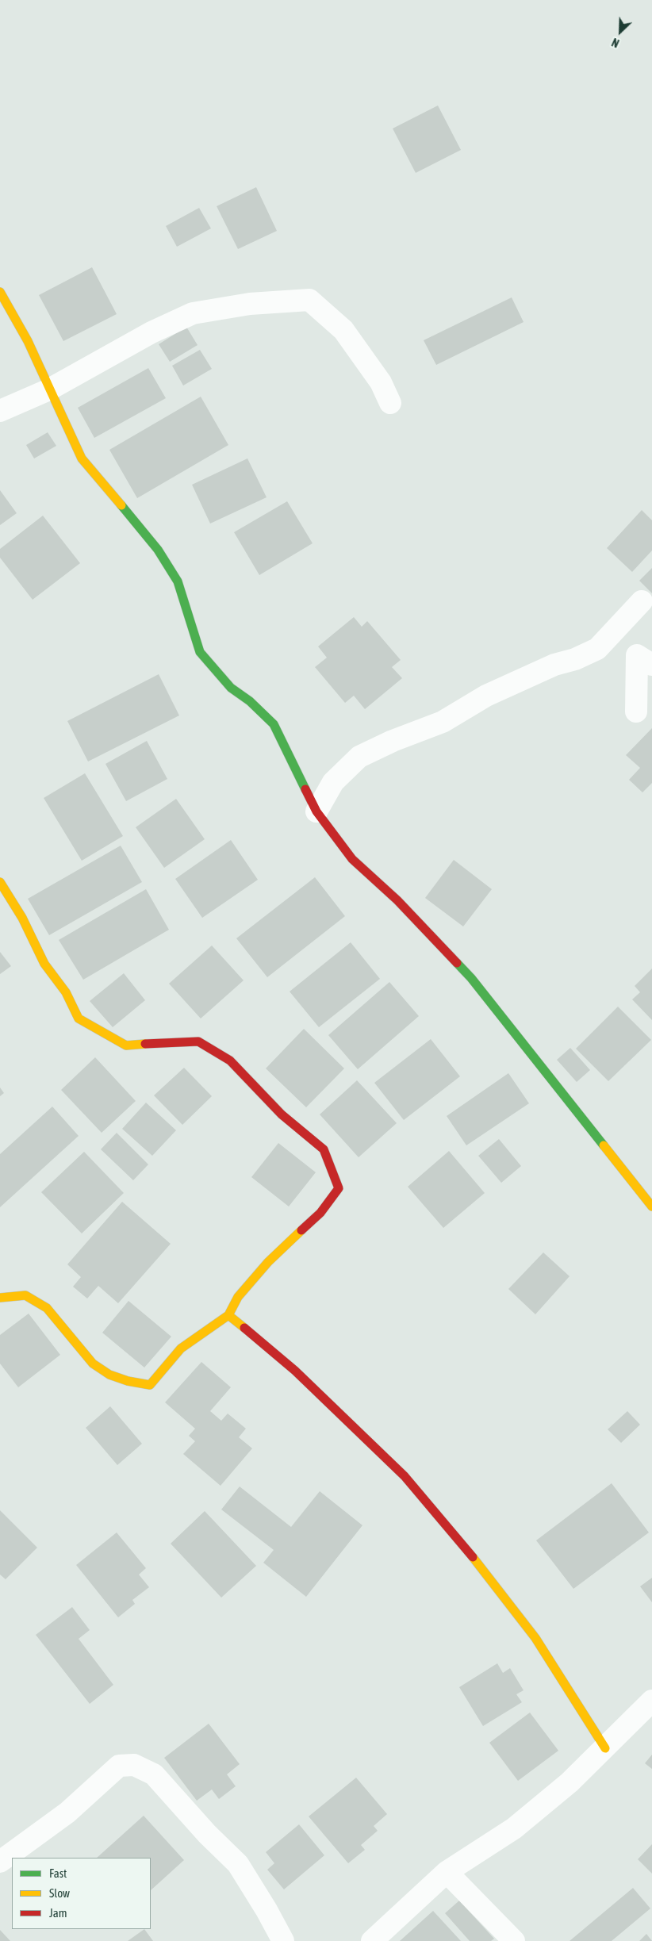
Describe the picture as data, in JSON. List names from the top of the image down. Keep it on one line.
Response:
{"legend":["Fast","Slow","Jam"],"north":"bottom left"}
